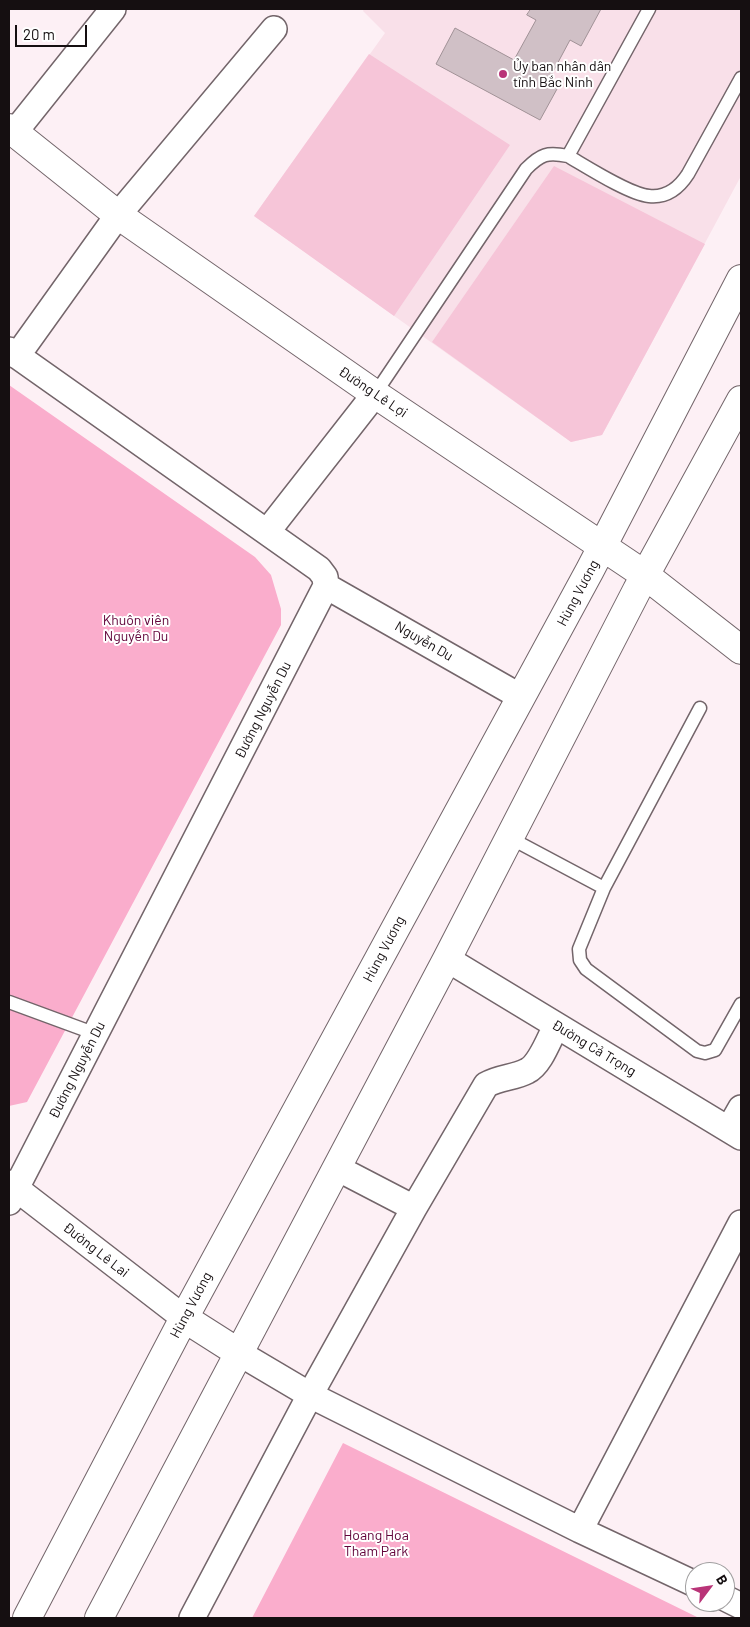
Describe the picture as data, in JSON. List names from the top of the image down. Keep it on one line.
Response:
{"streets":{"main road":["Đường Lê Lợi","Hùng Vương"],"street":["Nguyễn Du","Đường Nguyễn Du","Đường Cả Trọng","Đường Lê Lai"]},"crossings":[["Đường Lê Lợi","Hùng Vương"],["Hùng Vương","Nguyễn Du"],["Hùng Vương","Đường Lê Lai"],["Nguyễn Du","Đường Nguyễn Du"],["Đường Nguyễn Du","Đường Lê Lai"]],"parks":["Khuôn viên Nguyễn Du","Hoang Hoa Tham Park"],"places":["Ủy ban nhân dân tỉnh Bắc Ninh"],"scale_bar":"20 m","north":"top right"}
